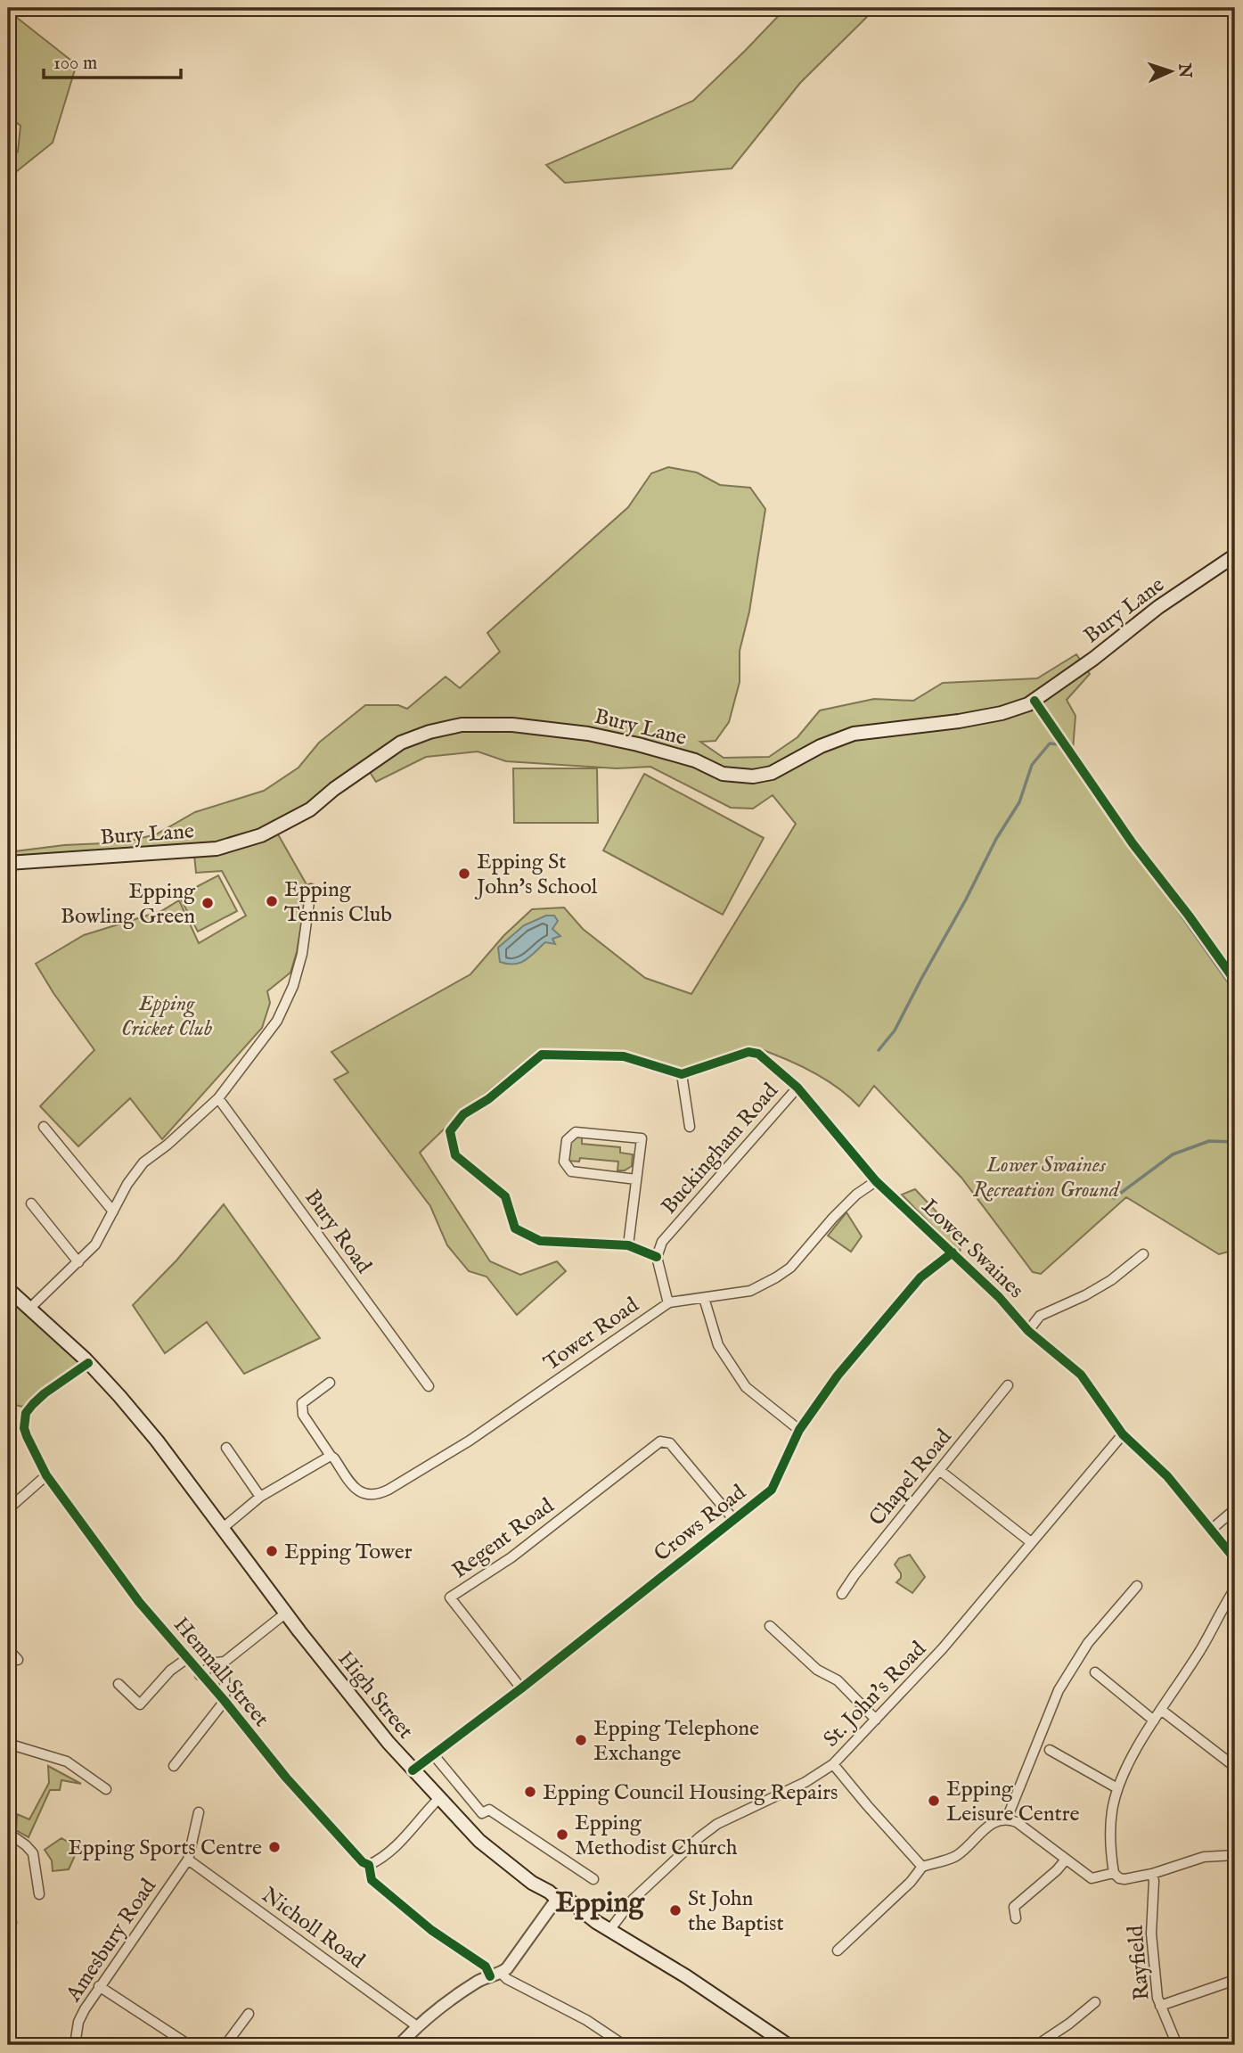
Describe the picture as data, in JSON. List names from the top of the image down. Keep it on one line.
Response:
{"streets":{"main road":["Bury Lane","High Street"],"street":["Buckingham Road","Bury Road","Lower Swaines","Tower Road","Chapel Road","Crows Road","Regent Road","Hemnall Street","St. John's Road","Nicholl Road","Amesbury Road","Rayfield"]},"crossings":[["Buckingham Road","Lower Swaines"],["Lower Swaines","Tower Road"],["Lower Swaines","Crows Road"],["Lower Swaines","St. John's Road"],["Crows Road","Regent Road"],["Crows Road","High Street"],["Hemnall Street","High Street"],["St. John's Road","High Street"],["Nicholl Road","Amesbury Road"]],"districts":["Epping"],"parks":["Epping Cricket Club","Lower Swaines Recreation Ground"],"places":["Epping St John's School","Epping Tennis Club","Epping Bowling Green","Epping Tower","Epping Telephone Exchange","Epping Council Housing Repairs","Epping Leisure Centre","Epping Methodist Church","Epping Sports Centre","St John the Baptist"],"scale_bar":"100 m","north":"right"}
